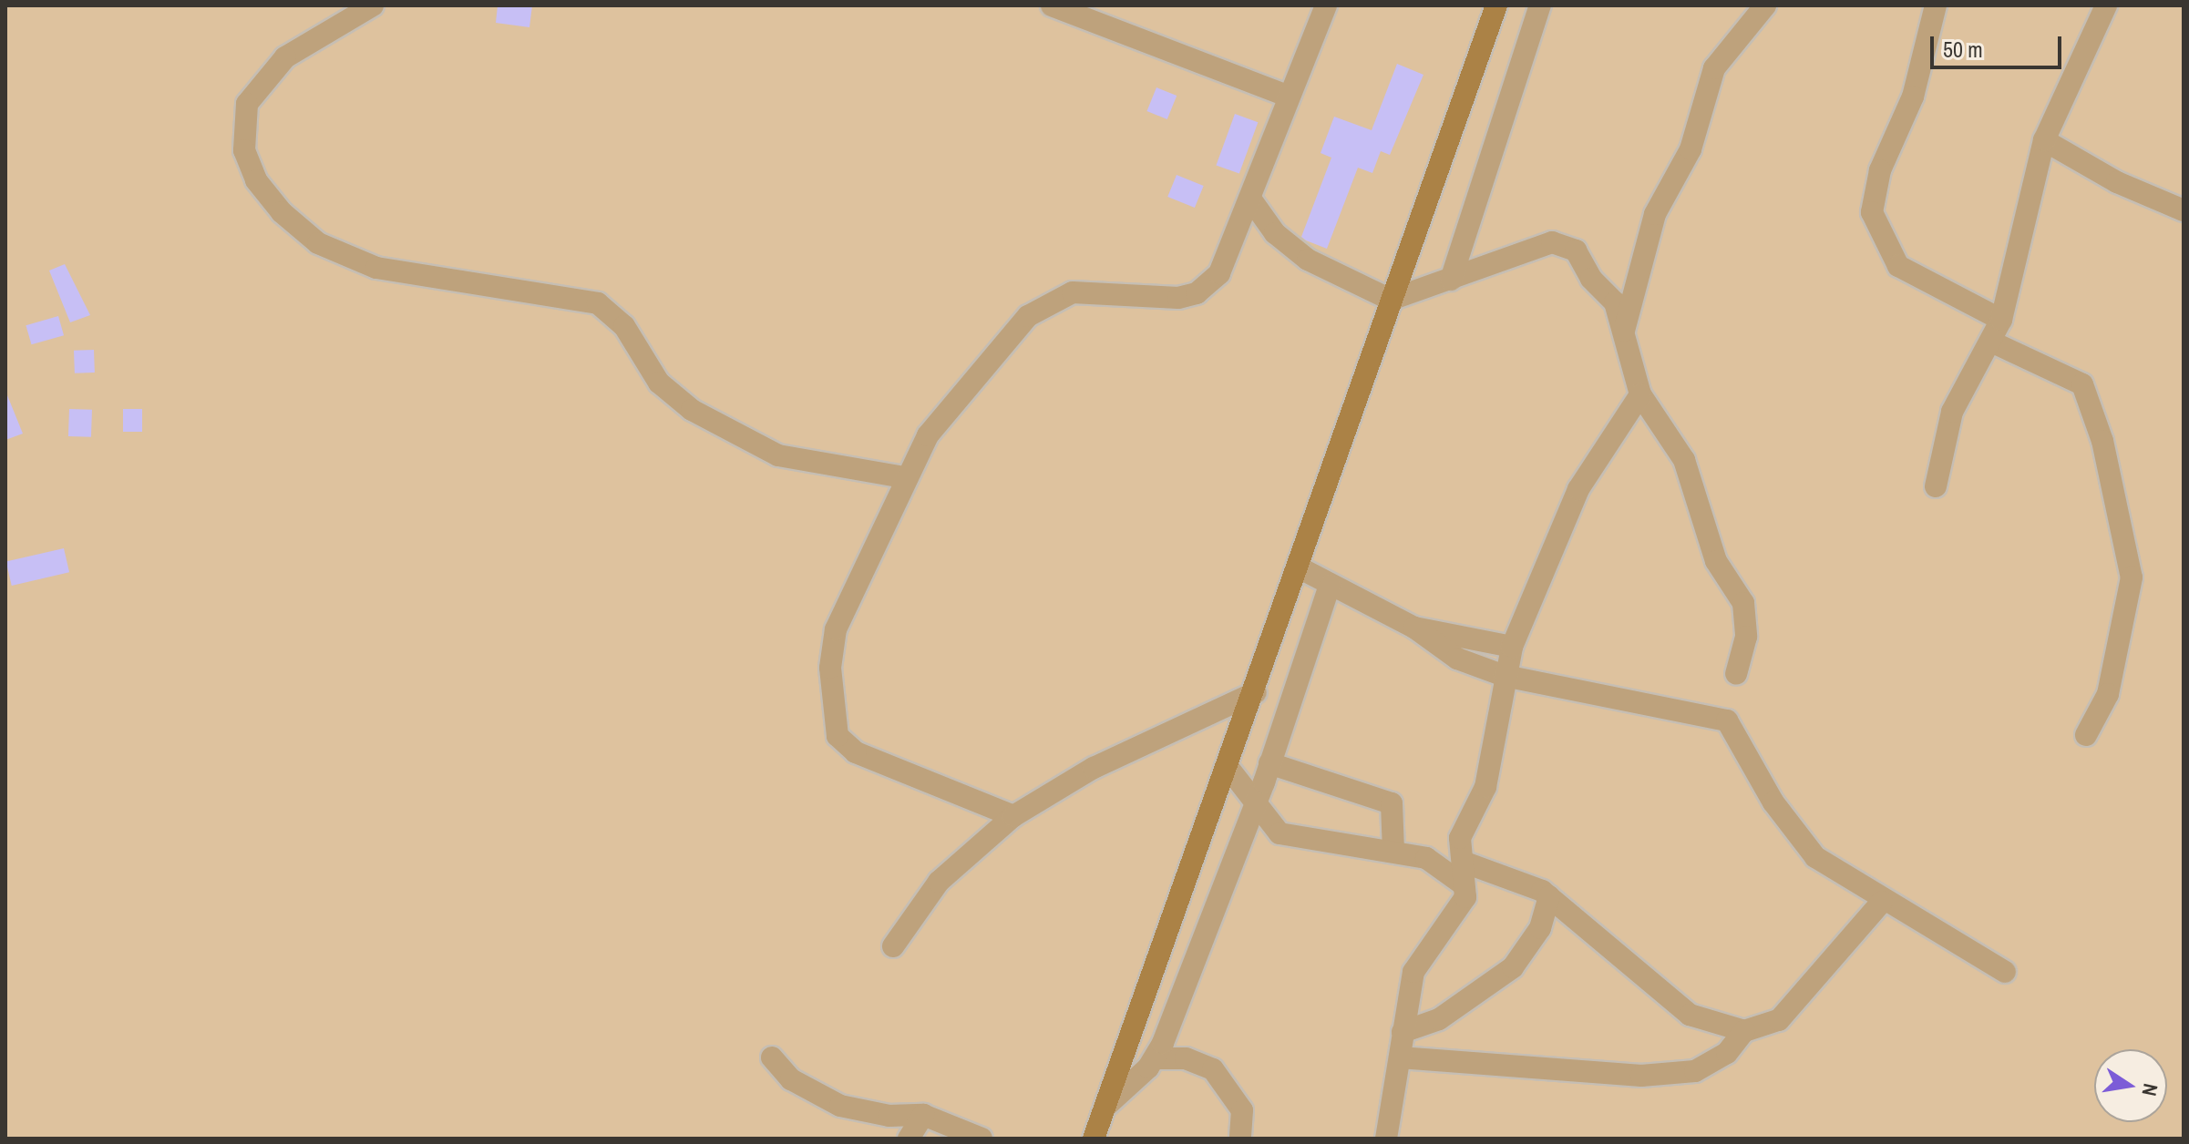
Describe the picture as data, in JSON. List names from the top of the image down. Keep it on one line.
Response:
{"scale_bar":"50 m","north":"right"}
